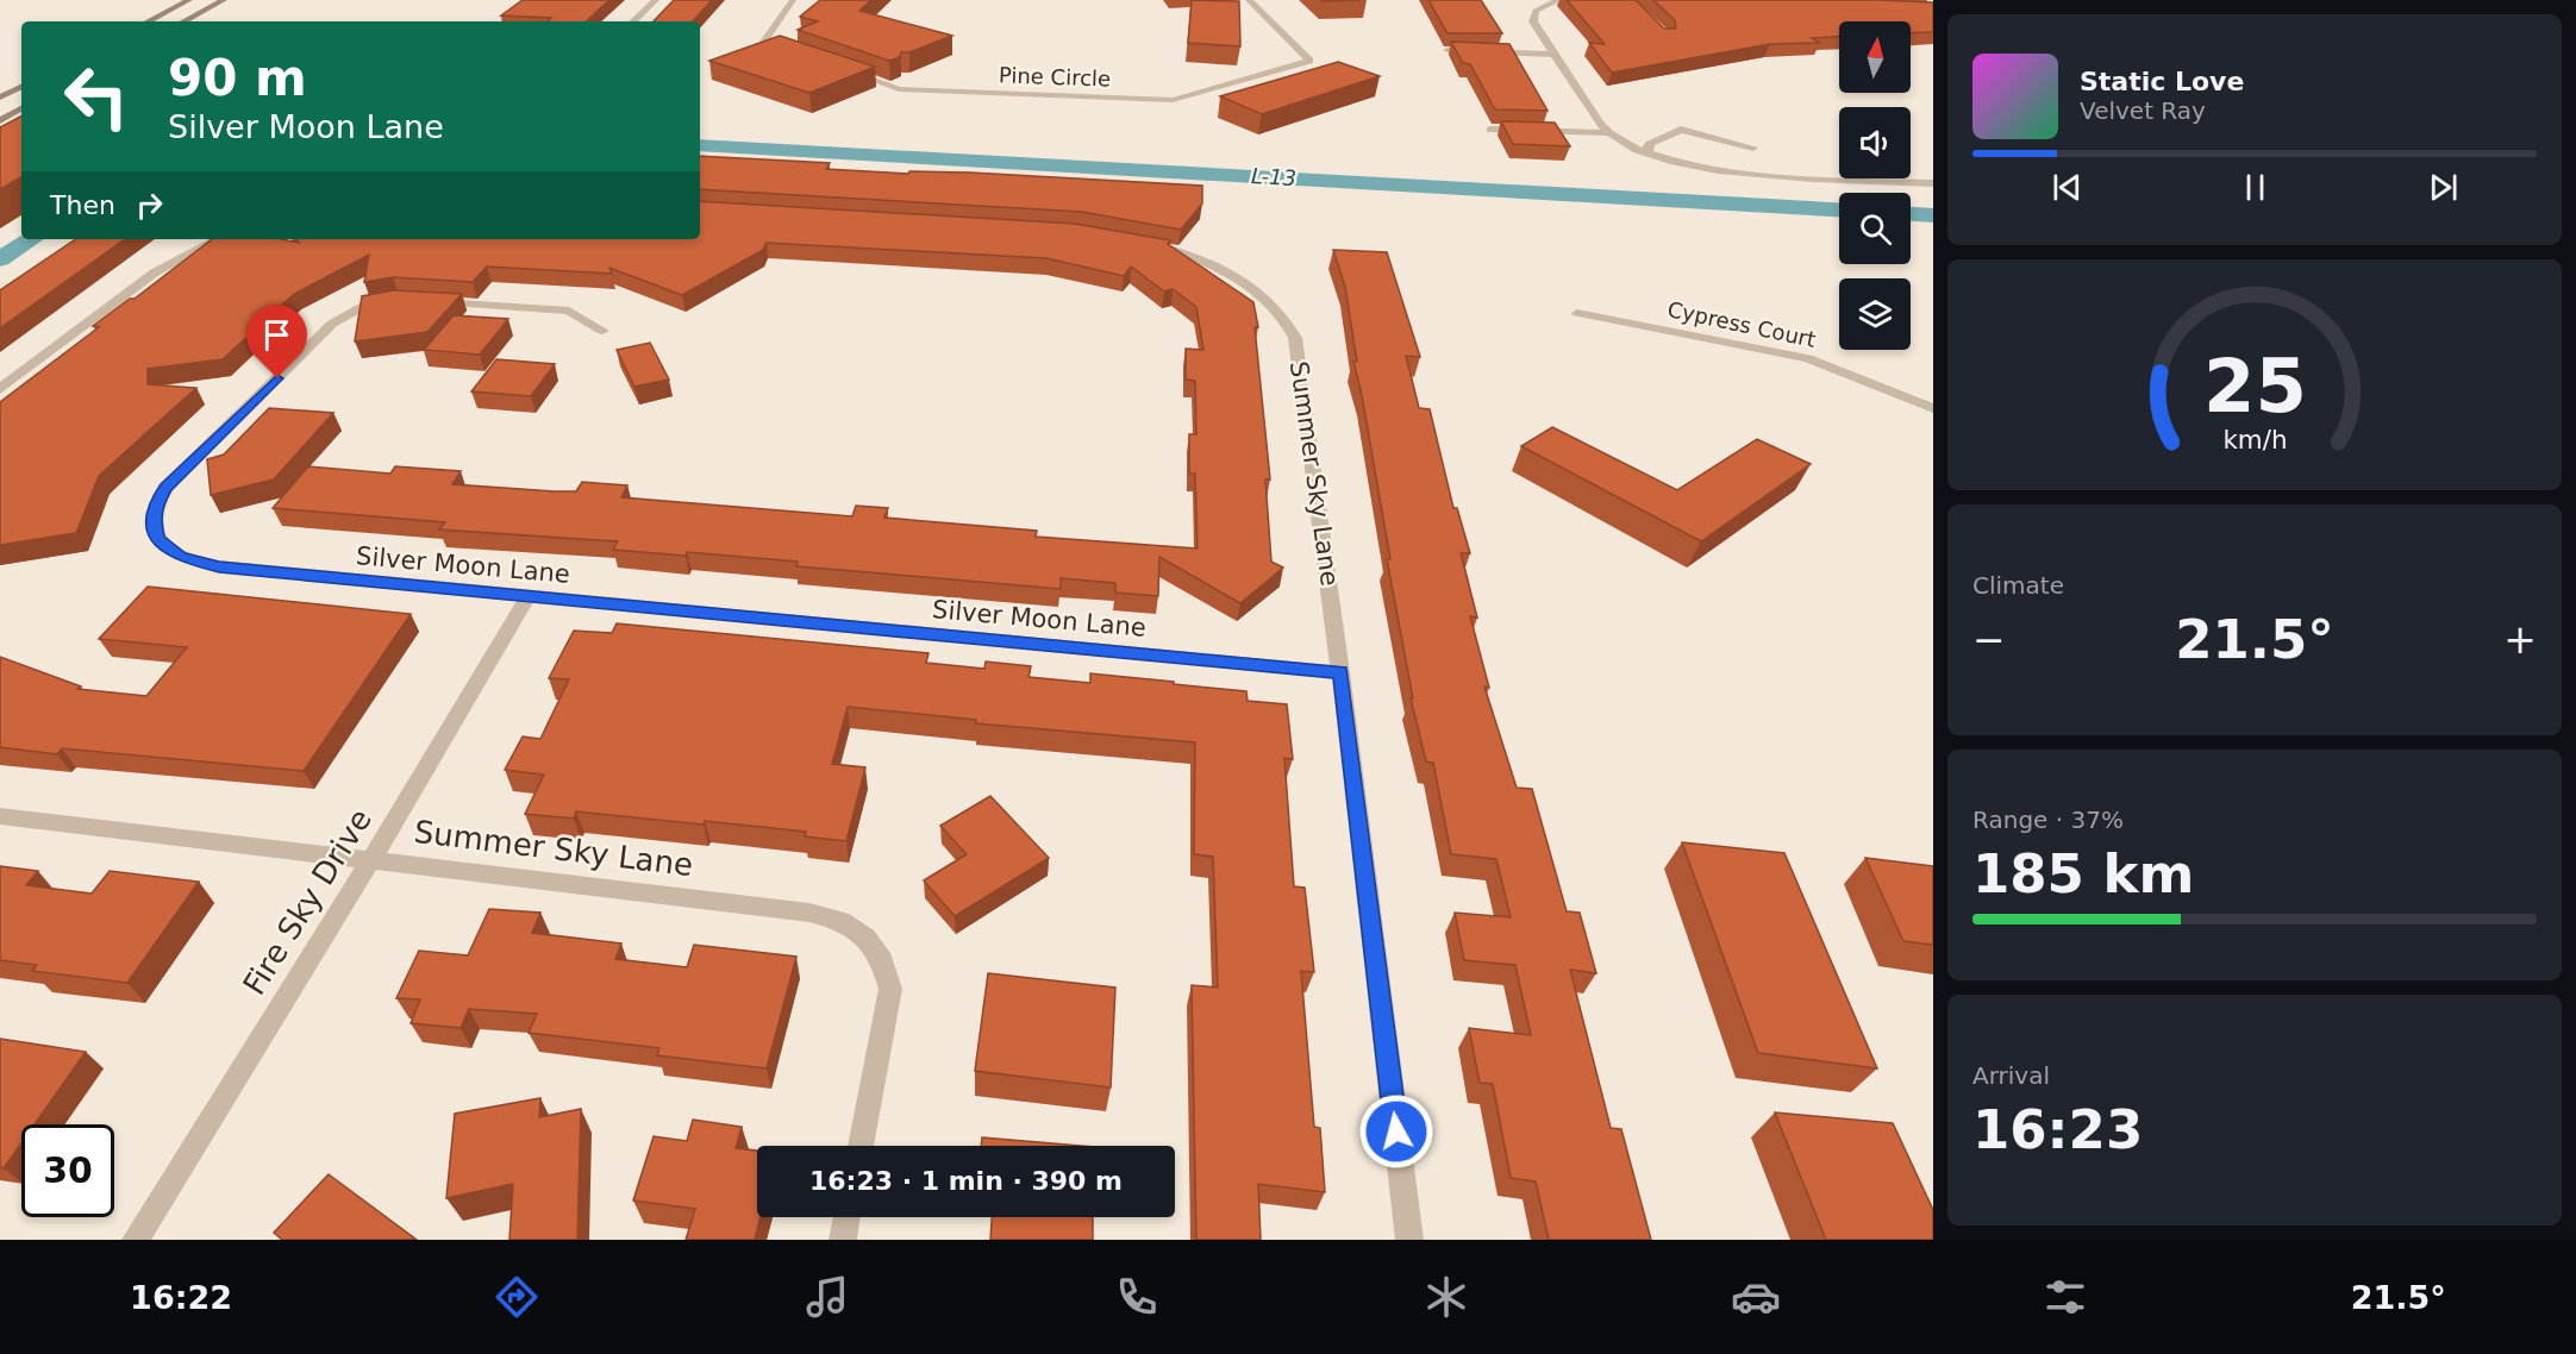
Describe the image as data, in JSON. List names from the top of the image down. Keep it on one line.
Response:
{"streets":{"street":["Pine Circle","Cypress Court","Summer Sky Lane","Silver Moon Lane","Fire Sky Drive"]},"crossings":[["Summer Sky Lane","Silver Moon Lane"],["Summer Sky Lane","Fire Sky Drive"],["Silver Moon Lane","Fire Sky Drive"]],"water":["L-13"],"north":"top","page":{"turn":["90 m","Silver Moon Lane"],"song":["Static Love","Velvet Ray"],"then":"Then","tile":["Climate",["Range · 37%","185 km"],["Arrival","16:23"]],"heat":["−","21.5°","+"],"limit":"30","trip":"16:23 · 1 min · 390 m","tabs":["16:22","21.5°"],"gauge":["25","km/h"]}}
